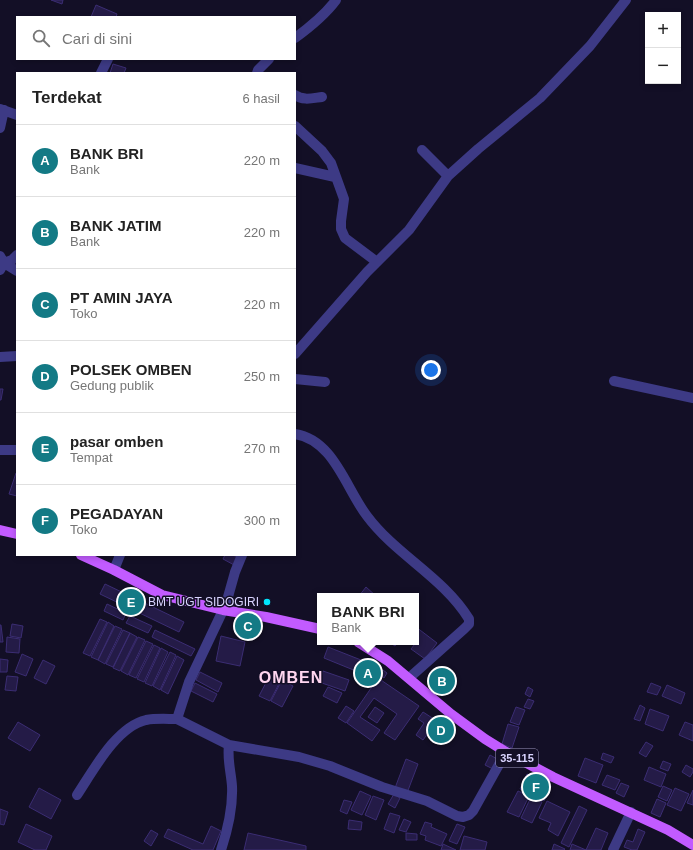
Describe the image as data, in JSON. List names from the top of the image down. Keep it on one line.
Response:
{"streets":{"main road":["35-115"]},"districts":["OMBEN"],"places":["BMT UGT SIDOGIRI"],"page":{"map_buttons":["+","−"],"search":"Cari di sini","heading":["Terdekat","6 hasil"],"list":[{"mark":"A","name":"BANK BRI","note":"Bank","value":"220 m"},{"mark":"B","name":"BANK JATIM","note":"Bank","value":"220 m"},{"mark":"C","name":"PT AMIN JAYA","note":"Toko","value":"220 m"},{"mark":"D","name":"POLSEK OMBEN","note":"Gedung publik","value":"250 m"},{"mark":"E","name":"pasar omben","note":"Tempat","value":"270 m"},{"mark":"F","name":"PEGADAYAN","note":"Toko","value":"300 m"}],"pins":["E","C","A","B","D","F"],"popup":["BANK BRI","Bank"]}}
